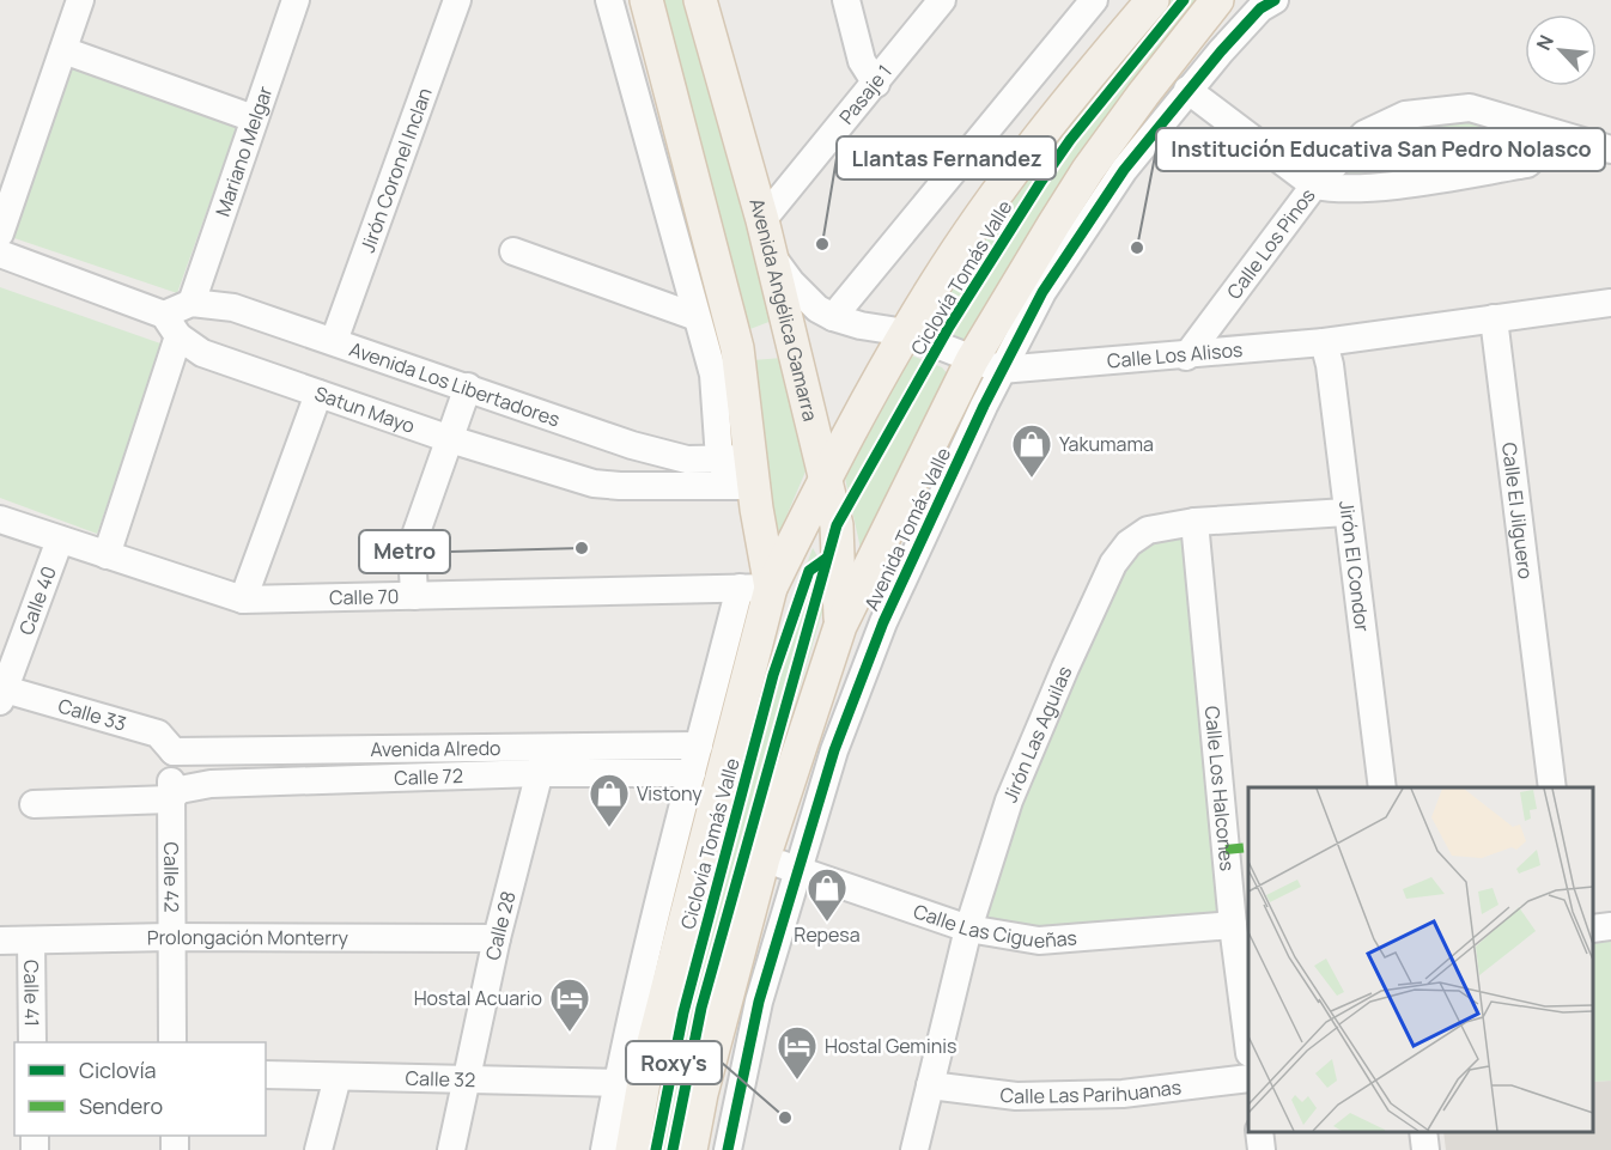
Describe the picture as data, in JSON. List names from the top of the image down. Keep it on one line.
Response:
{"streets":{"main road":["Avenida Angélica Gamarra","Avenida Tomás Valle"],"street":["Pasaje 1","Mariano Melgar","Jirón Coronel Inclan","Calle Los Pinos","Calle Los Alisos","Avenida Los Libertadores","Satun Mayo","Calle El Jilguero","Jirón El Condor","Calle 70","Calle 40","Calle 33","Jirón Las Aguilas","Avenida Alredo","Calle 72","Calle Los Halcones","Calle 42","Calle Las Cigueñas","Calle 28","Prolongación Monterry","Calle 41","Calle 32","Calle Las Parihuanas"],"cycle path":["Ciclovía Tomás Valle"]},"crossings":[["Pasaje 1","Avenida Angélica Gamarra"],["Mariano Melgar","Avenida Los Libertadores"],["Jirón Coronel Inclan","Avenida Los Libertadores"],["Calle Los Pinos","Calle Los Alisos"],["Avenida Angélica Gamarra","Calle Los Alisos"],["Avenida Angélica Gamarra","Avenida Tomás Valle"],["Calle Los Alisos","Calle El Jilguero"],["Calle Los Alisos","Avenida Tomás Valle"],["Calle Los Alisos","Jirón El Condor"],["Avenida Los Libertadores","Satun Mayo"],["Avenida Tomás Valle","Calle Las Cigueñas"],["Jirón El Condor","Jirón Las Aguilas"],["Calle 70","Calle 40"],["Calle 40","Calle 33"],["Calle 33","Avenida Alredo"],["Calle 33","Calle 42"],["Jirón Las Aguilas","Calle Los Halcones"],["Jirón Las Aguilas","Calle Las Cigueñas"],["Jirón Las Aguilas","Calle Las Parihuanas"],["Avenida Alredo","Calle 42"],["Avenida Alredo","Calle 28"],["Calle 72","Calle 42"],["Calle 72","Calle 28"],["Calle Los Halcones","Calle Las Cigueñas"],["Calle 42","Prolongación Monterry"],["Calle 28","Prolongación Monterry"],["Calle 28","Calle 32"],["Prolongación Monterry","Calle 41"]],"places":{"other":["Llantas Fernandez","Institución Educativa San Pedro Nolasco","Metro","Roxy's"],"shop":["Yakumama","Vistony","Repesa"],"hotel":["Hostal Acuario","Hostal Geminis"]},"legend":["Ciclovía","Sendero"],"north":"top left"}
